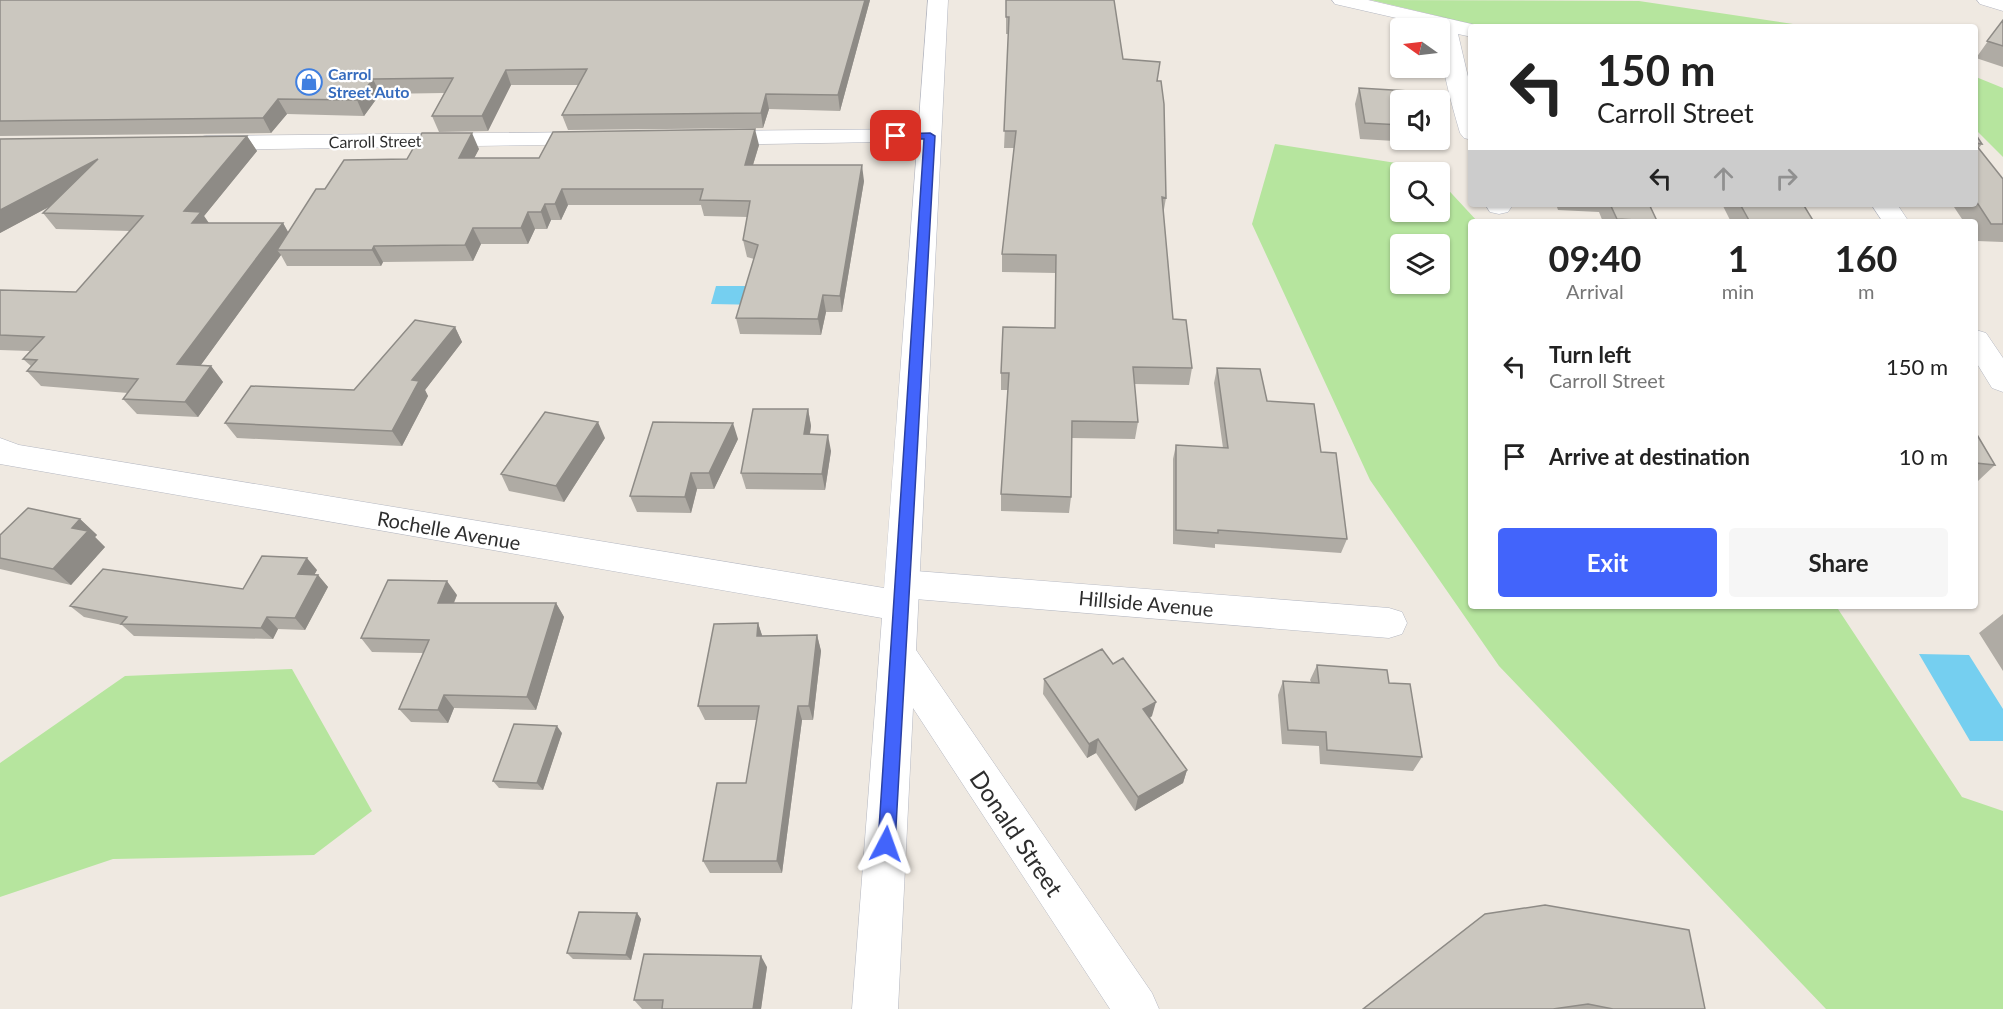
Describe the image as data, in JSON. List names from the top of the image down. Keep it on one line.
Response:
{"streets":{"street":["Carroll Street","Rochelle Avenue","Hillside Avenue","Donald Street"]},"crossings":[["Rochelle Avenue","Hillside Avenue"]],"places":{"shop":["Carrol Street Auto"]},"north":"left","page":{"turn":["150 m","Carroll Street"],"eta":["09:40","Arrival","1","min","160","m"],"list":[{"name":"Turn left","note":"Carroll Street","value":"150 m"},{"name":"Arrive at destination","value":"10 m"}],"buttons":["Exit","Share"]}}
